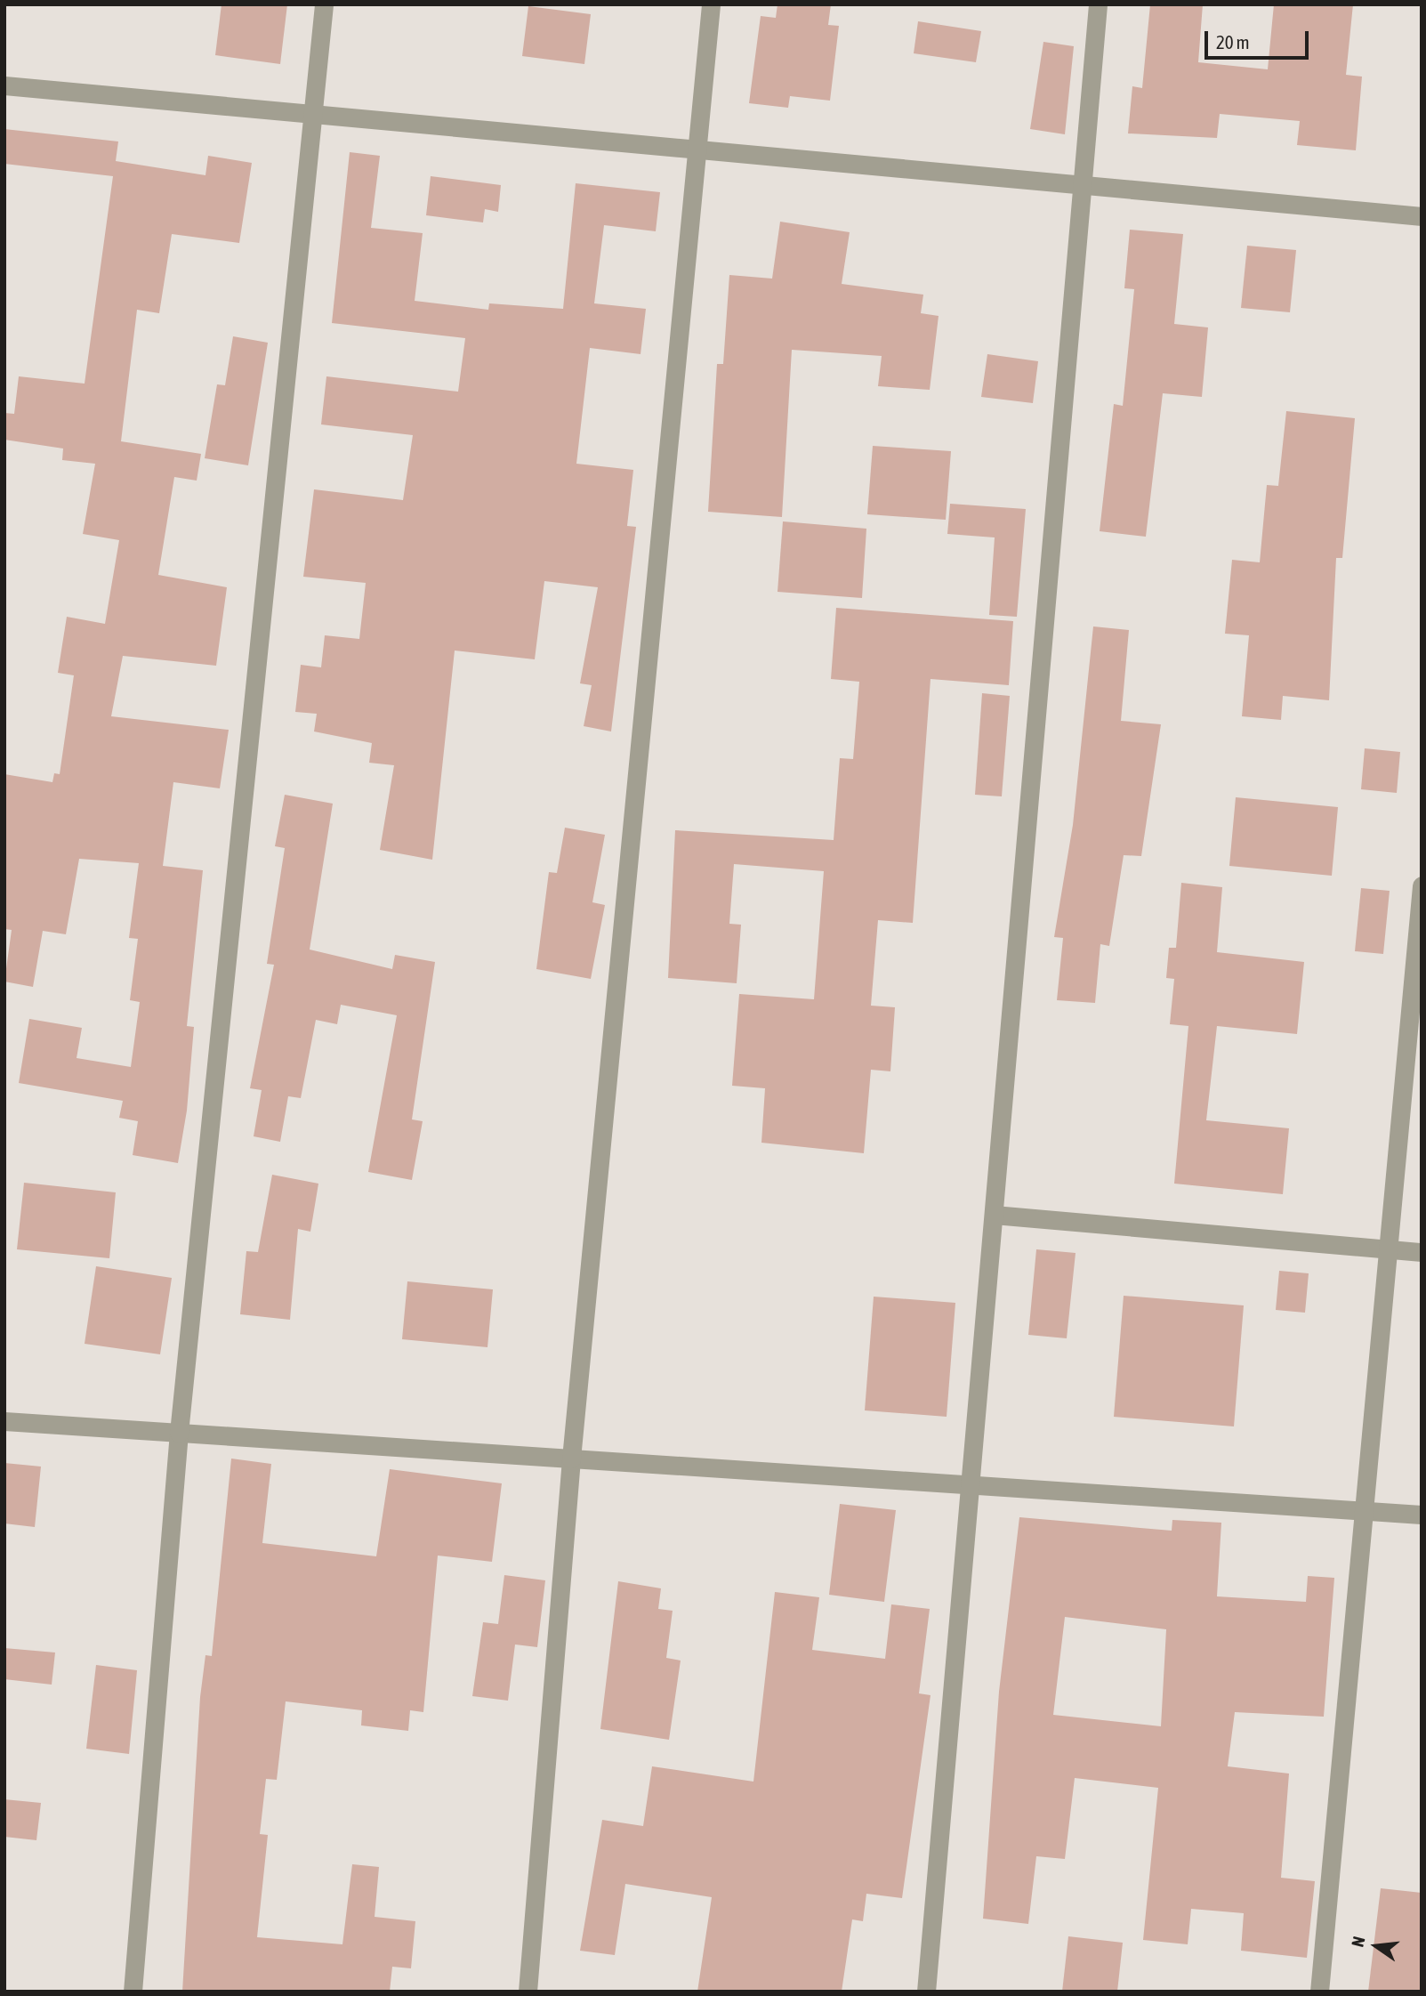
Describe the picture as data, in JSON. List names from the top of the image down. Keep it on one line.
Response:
{"scale_bar":"20 m","north":"left"}
